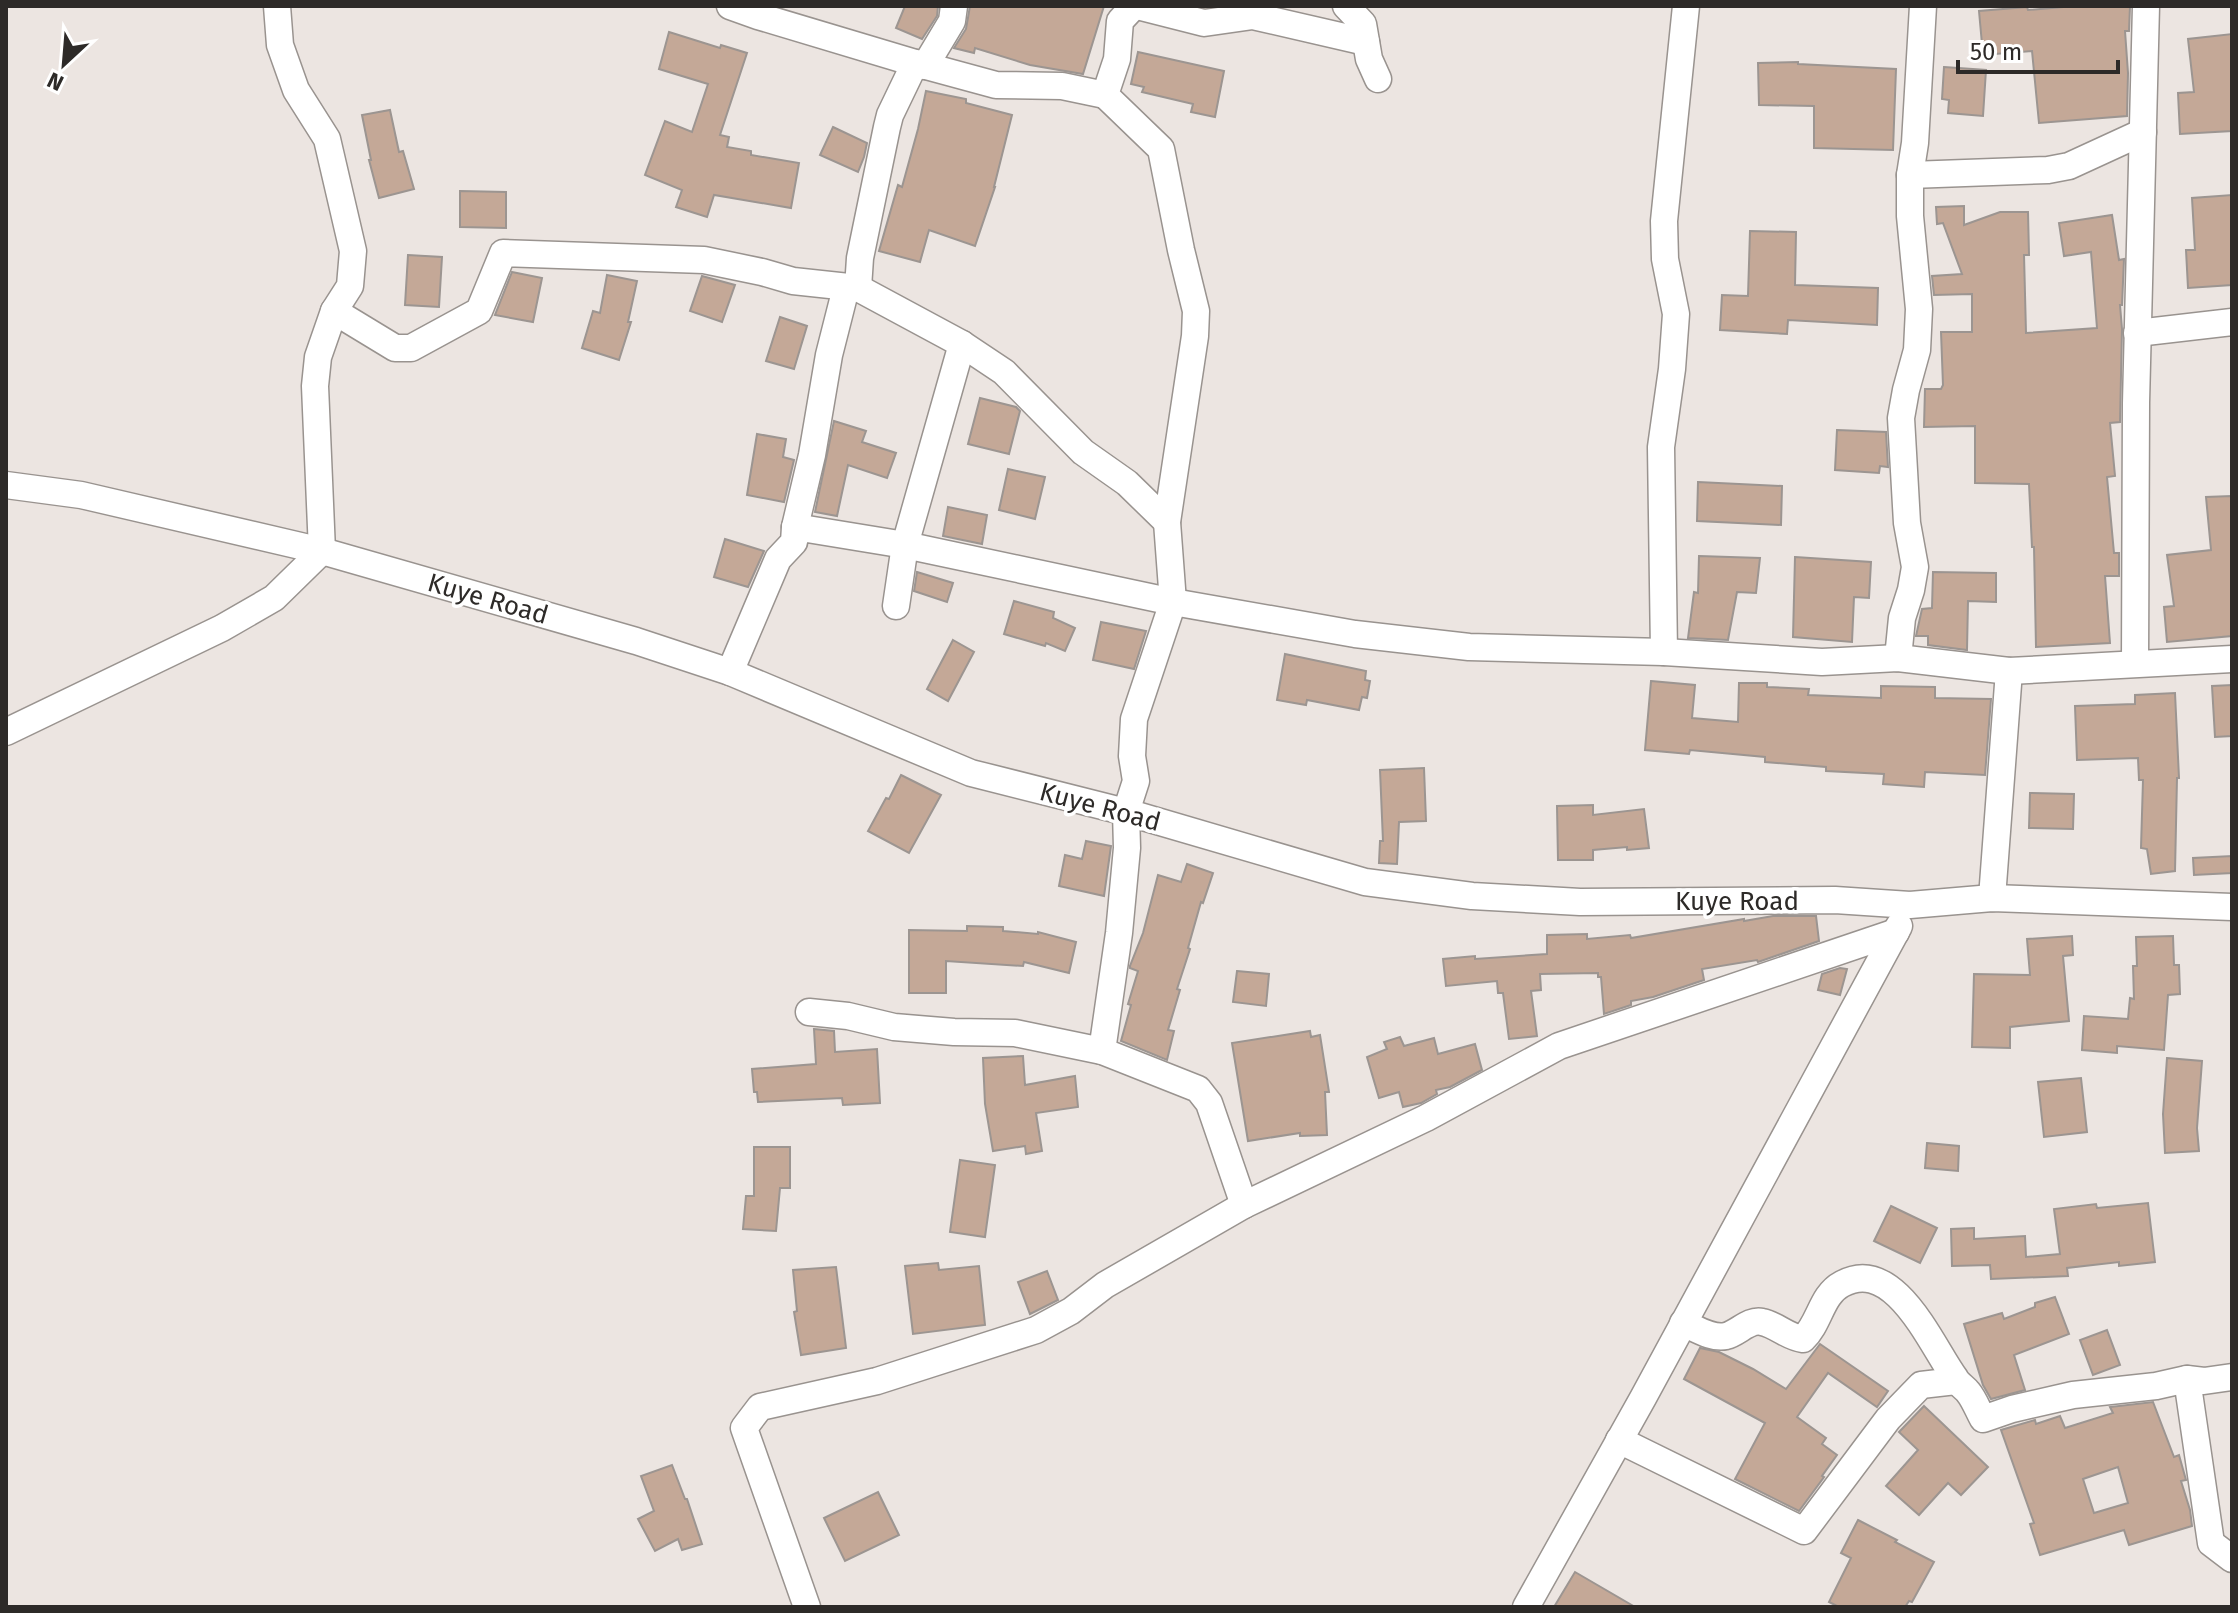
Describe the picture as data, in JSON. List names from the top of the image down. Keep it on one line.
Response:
{"streets":{"street":["Kuye Road"]},"scale_bar":"50 m","north":"bottom left"}
